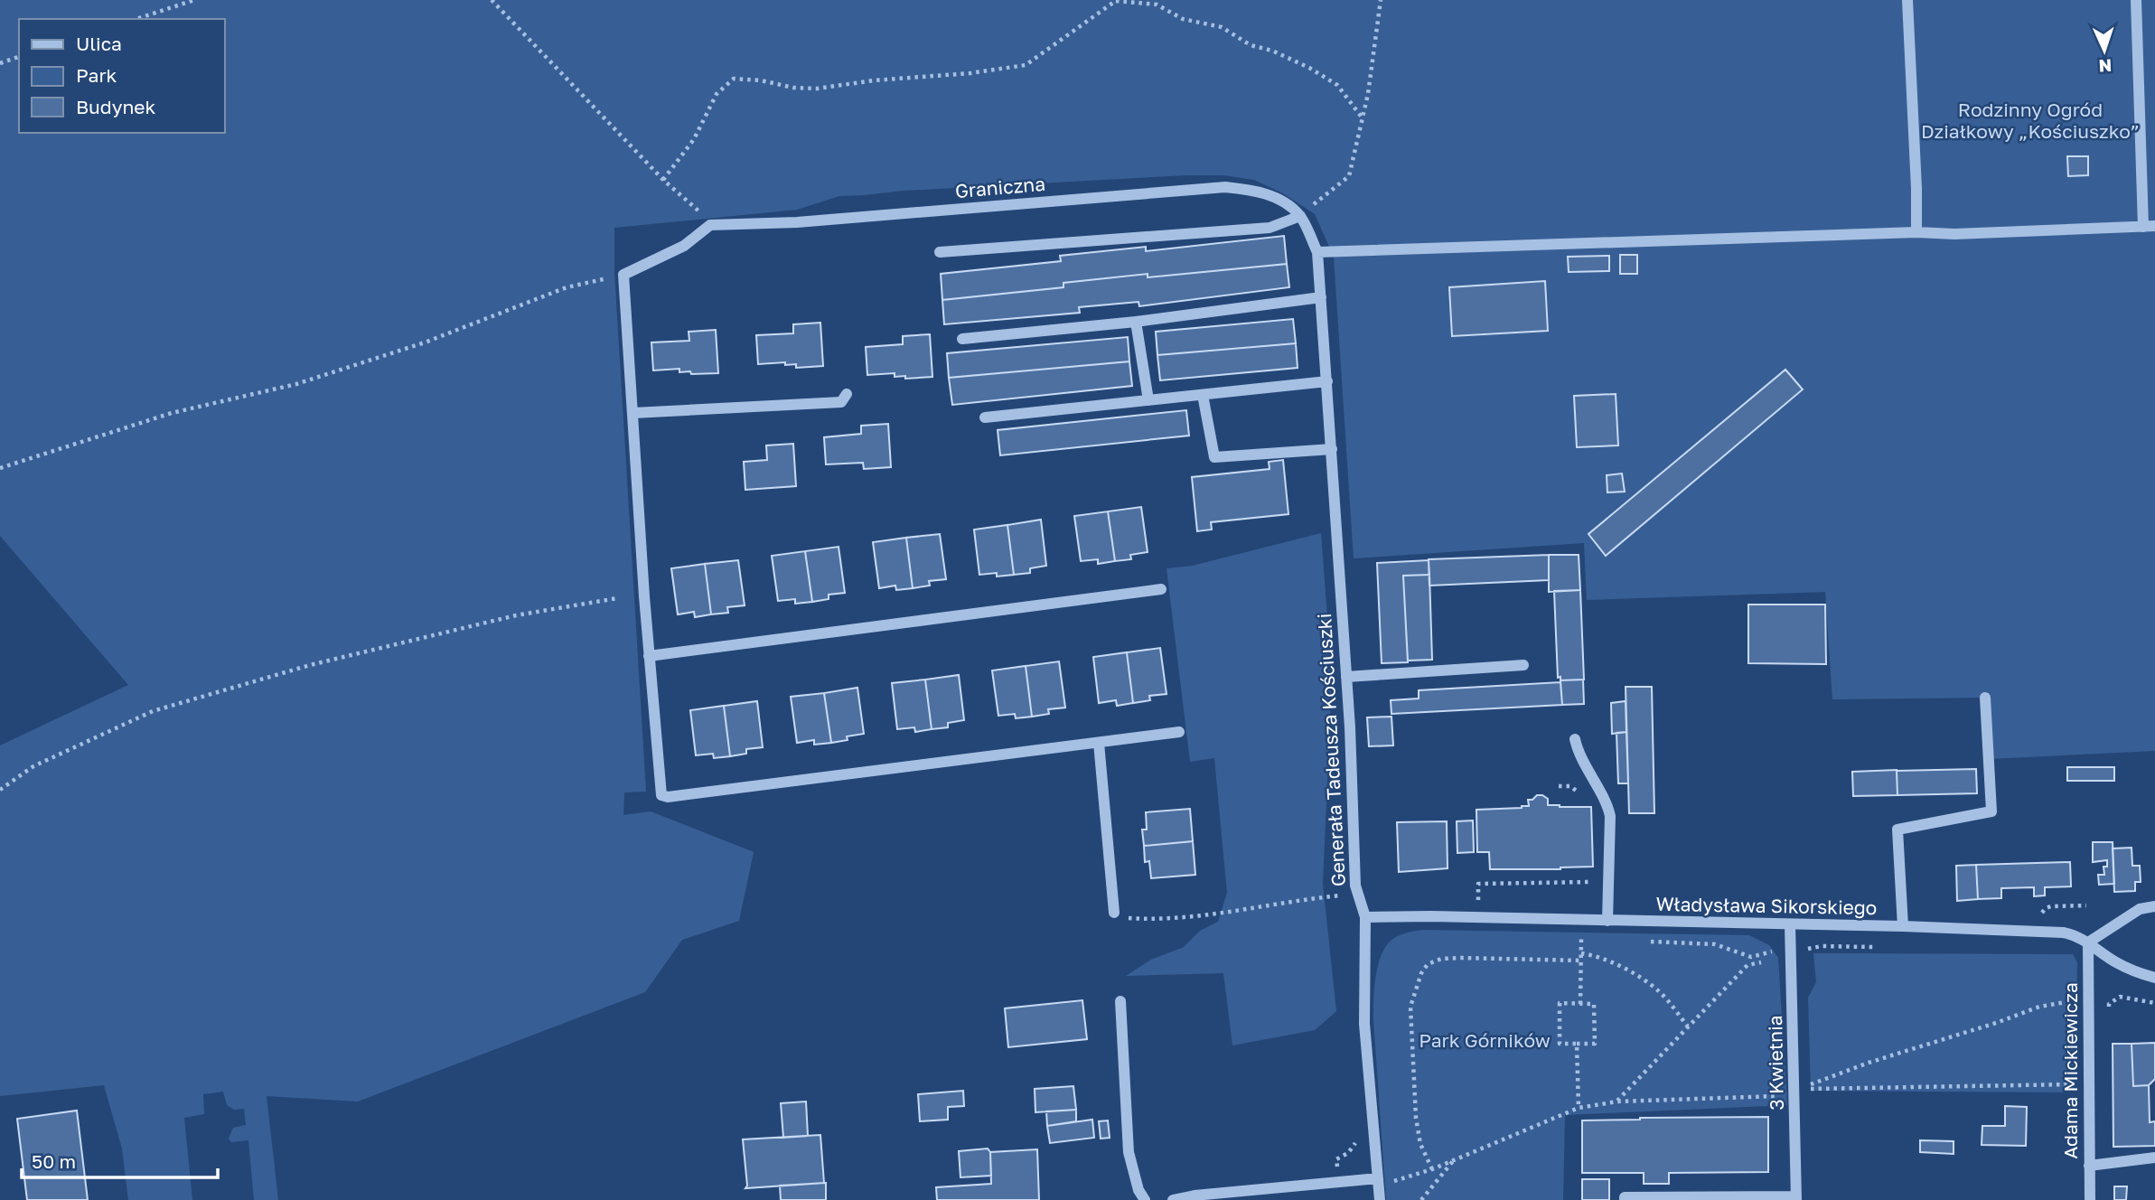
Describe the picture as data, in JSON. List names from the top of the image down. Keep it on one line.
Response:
{"streets":{"street":["Graniczna","Generała Tadeusza Kościuszki","Władysława Sikorskiego","3 Kwietnia","Adama Mickiewicza"]},"crossings":[["Graniczna","Generała Tadeusza Kościuszki"],["Generała Tadeusza Kościuszki","Władysława Sikorskiego"],["Władysława Sikorskiego","3 Kwietnia"],["Władysława Sikorskiego","Adama Mickiewicza"]],"parks":["Rodzinny Ogród Działkowy „Kościuszko”","Park Górników"],"legend":["Ulica","Park","Budynek"],"scale_bar":"50 m","north":"bottom"}
